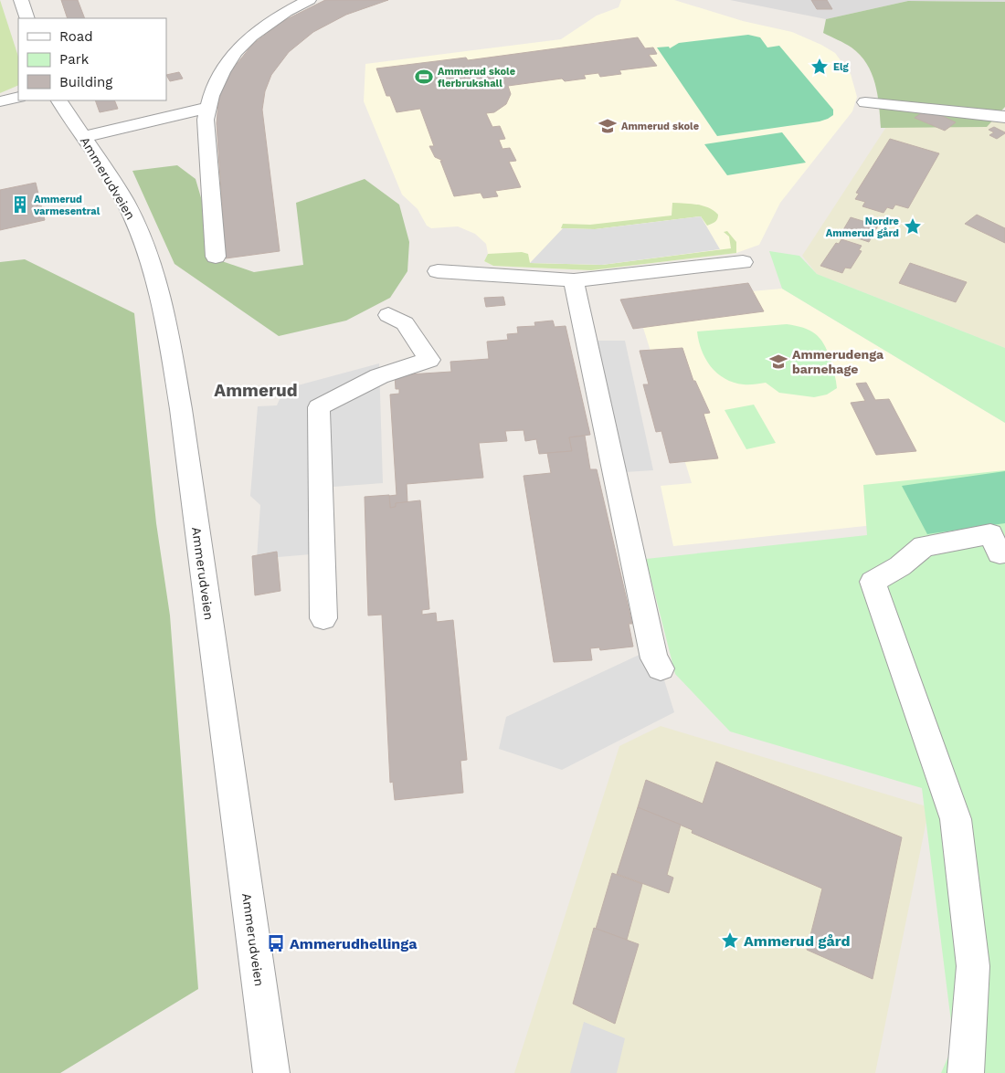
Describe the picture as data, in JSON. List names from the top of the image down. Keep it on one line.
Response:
{"streets":{"street":["Ammerudveien"]},"districts":["Ammerud"],"places":{"place":["Elg","Nordre Ammerud gård","Ammerud gård"],"sports":["Ammerud skole flerbrukshall"],"school or university":["Ammerud skole","Ammerudenga barnehage"],"building":["Ammerud varmesentral"],"bus stop":["Ammerudhellinga"]},"legend":["Road","Park","Building"]}
